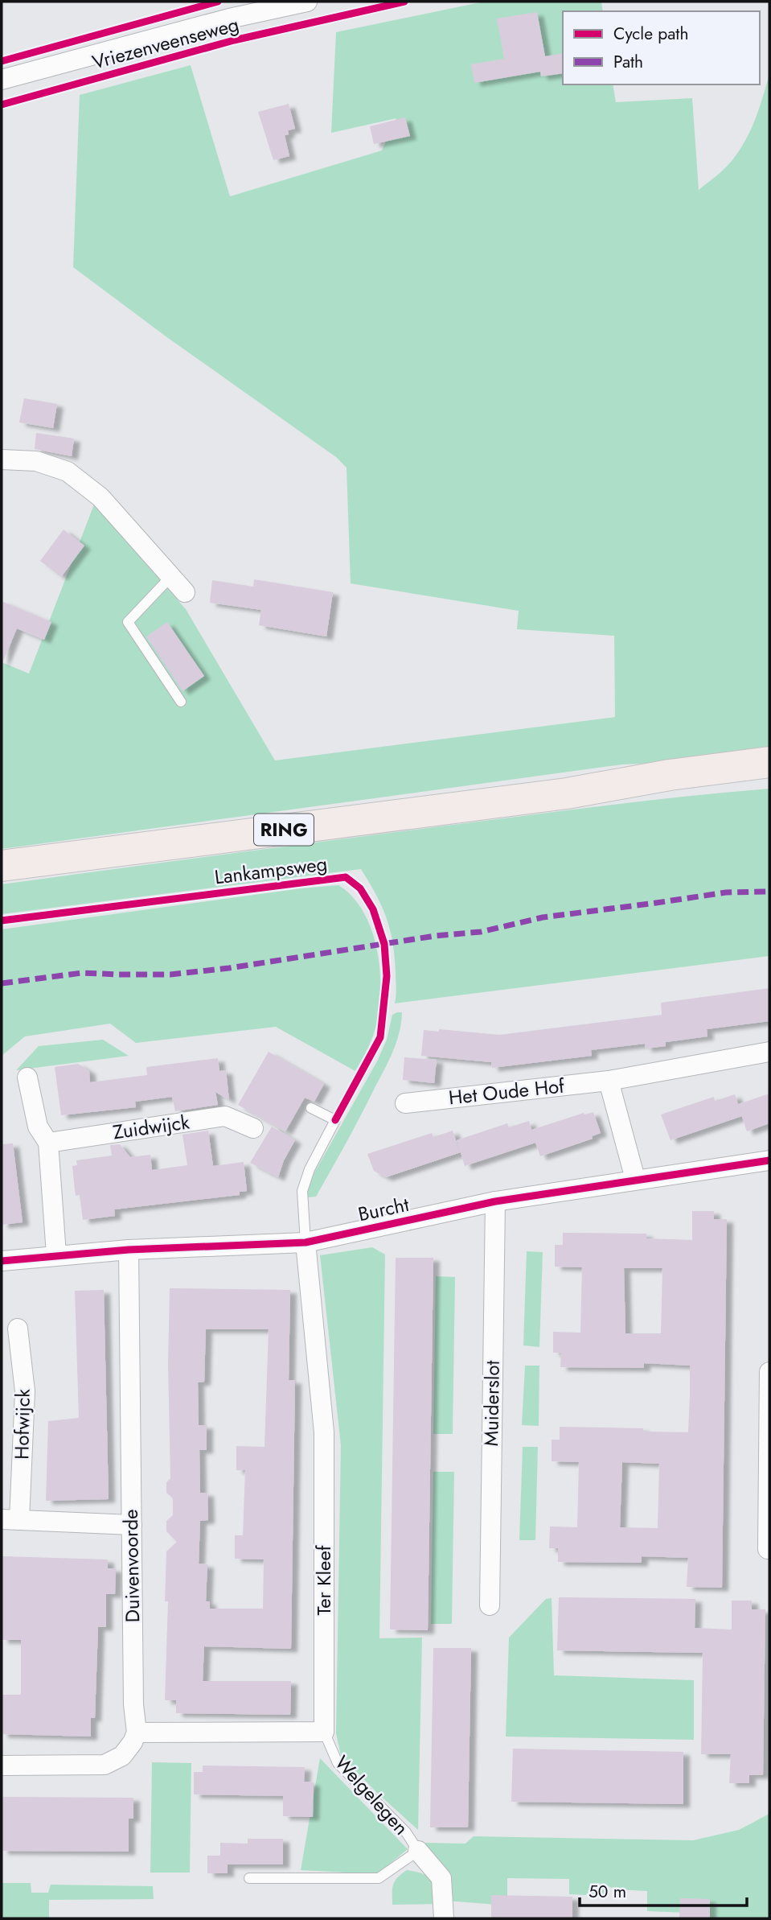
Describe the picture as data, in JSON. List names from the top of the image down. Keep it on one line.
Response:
{"streets":{"main road":["RING"],"street":["Vriezenveenseweg","Het Oude Hof","Zuidwijck","Burcht","Muiderslot","Hofwijck","Duivenvoorde","Ter Kleef"],"lane":["Welgelegen"],"cycle path":["Lankampsweg"]},"crossings":[["Burcht","Muiderslot"],["Burcht","Duivenvoorde"],["Burcht","Ter Kleef"],["Hofwijck","Duivenvoorde"],["Ter Kleef","Welgelegen"]],"legend":["Cycle path","Path"],"scale_bar":"50 m"}
